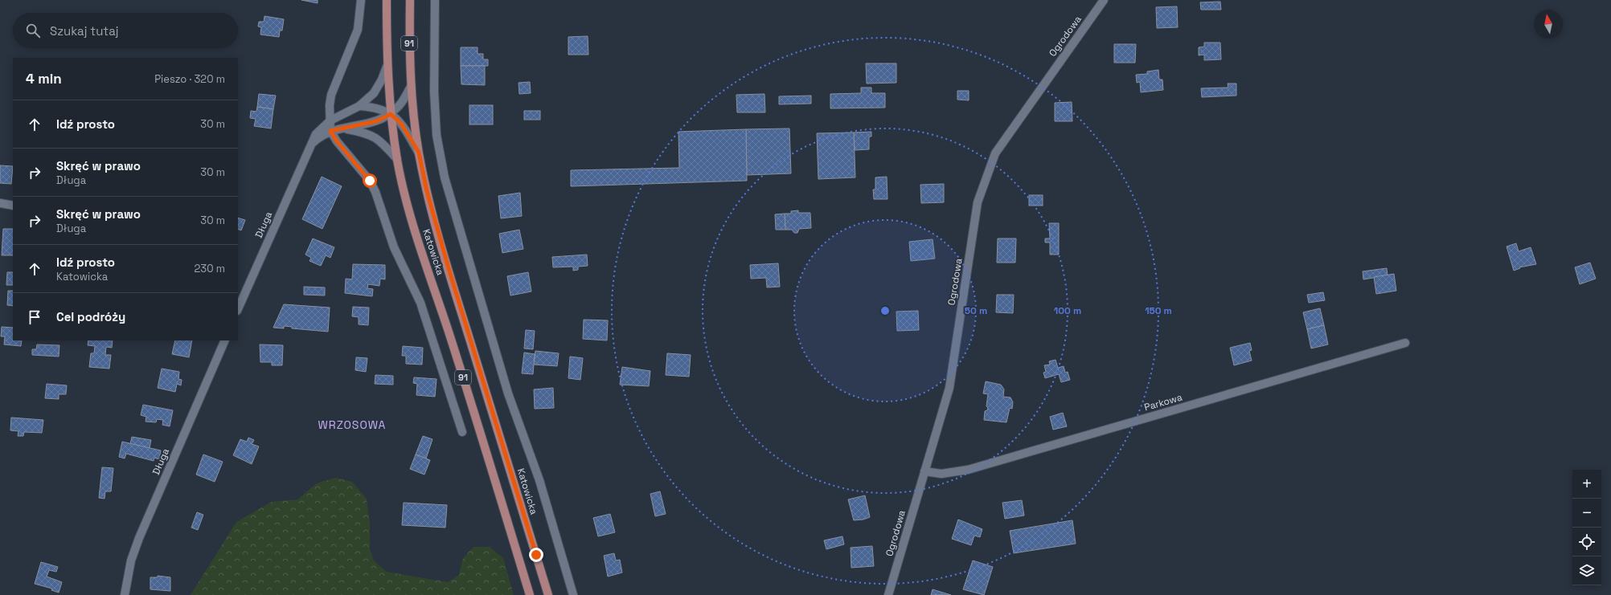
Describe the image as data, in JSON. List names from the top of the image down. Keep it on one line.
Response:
{"streets":{"main road":["91","Katowicka"],"street":["Ogrodowa","Długa","Parkowa"]},"crossings":[["Ogrodowa","Parkowa"],["Długa","Katowicka"]],"districts":["WRZOSOWA"],"north":"top","page":{"search":"Szukaj tutaj","heading":["4 min","Pieszo · 320 m"],"list":[["Idź prosto","30 m"],["Skręć w prawo","Długa","30 m"],["Skręć w prawo","Długa","30 m"],["Idź prosto","Katowicka","230 m"],"Cel podróży"],"map_buttons":["+","−"]},"rings":["50 m","100 m","150 m"]}
